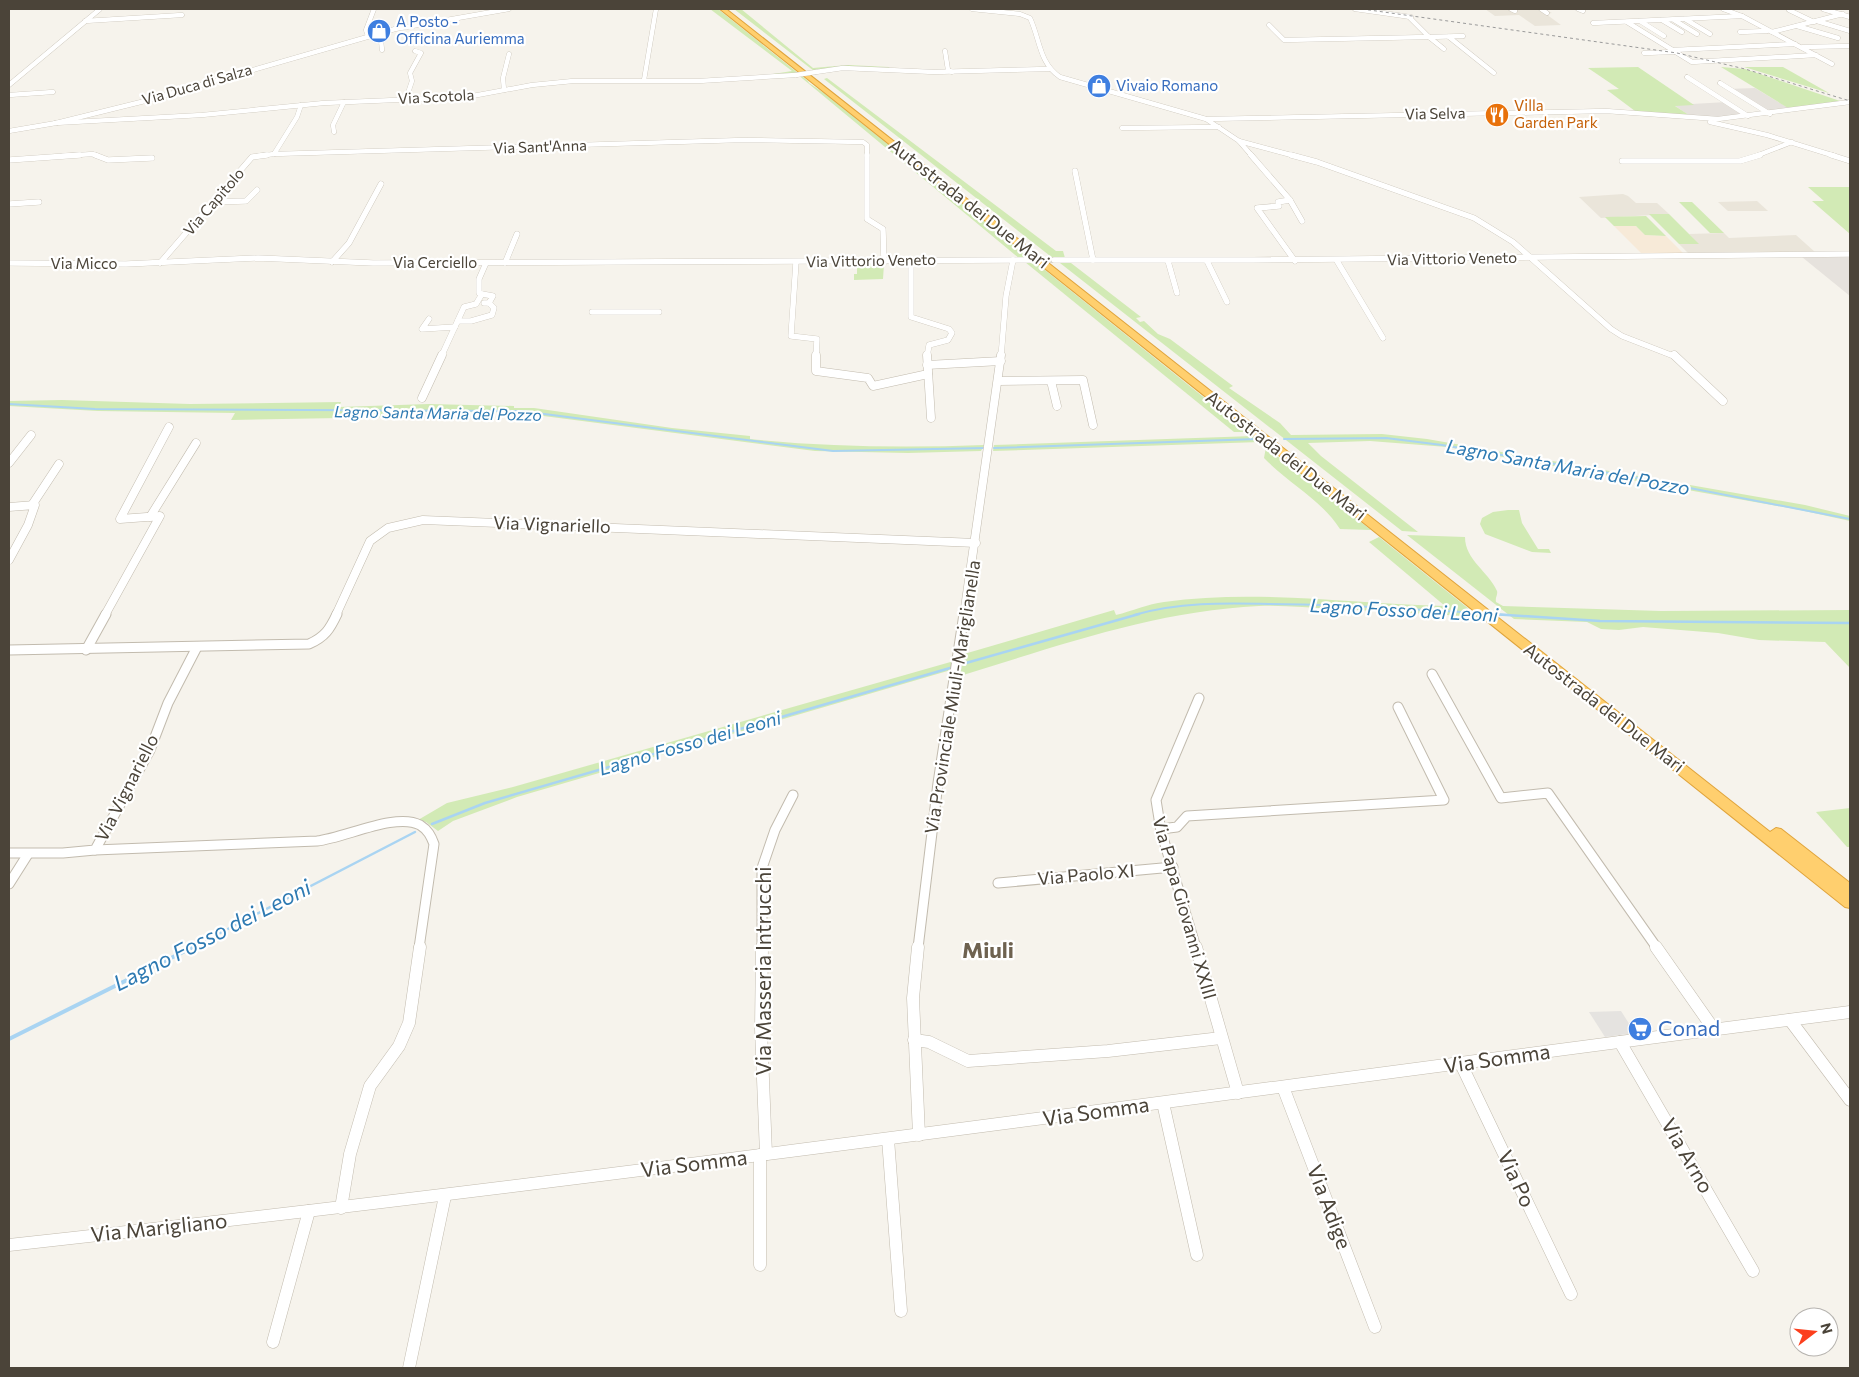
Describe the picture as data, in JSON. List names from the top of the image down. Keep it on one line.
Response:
{"streets":{"highway":["Autostrada dei Due Mari"],"street":["Via Duca di Salza","Via Scotola","Via Selva","Via Sant'Anna","Via Capitolo","Via Vittorio Veneto","Via Cerciello","Via Micco","Via Vignariello","Via Provinciale Miuli-Mariglianella","Via Paolo XI","Via Papa Giovanni XXIII","Via Masseria Intrucchi","Via Somma","Via Arno","Via Po","Via Adige","Via Marigliano"]},"crossings":[["Via Duca di Salza","Via Scotola"],["Via Sant'Anna","Via Capitolo"],["Via Sant'Anna","Via Vittorio Veneto"],["Via Capitolo","Via Cerciello"],["Via Capitolo","Via Micco"],["Via Vittorio Veneto","Via Cerciello"],["Via Vittorio Veneto","Via Provinciale Miuli-Mariglianella"],["Via Cerciello","Via Micco"],["Via Vignariello","Via Provinciale Miuli-Mariglianella"],["Via Provinciale Miuli-Mariglianella","Via Somma"],["Via Paolo XI","Via Papa Giovanni XXIII"],["Via Papa Giovanni XXIII","Via Somma"],["Via Masseria Intrucchi","Via Somma"],["Via Somma","Via Arno"],["Via Somma","Via Po"],["Via Somma","Via Adige"],["Via Somma","Via Marigliano"]],"districts":["Miuli"],"water":["Lagno Santa Maria del Pozzo","Lagno Fosso dei Leoni"],"places":{"shop":["A Posto - Officina Auriemma","Vivaio Romano"],"restaurant":["Villa Garden Park"],"supermarket":["Conad"]},"north":"right"}
